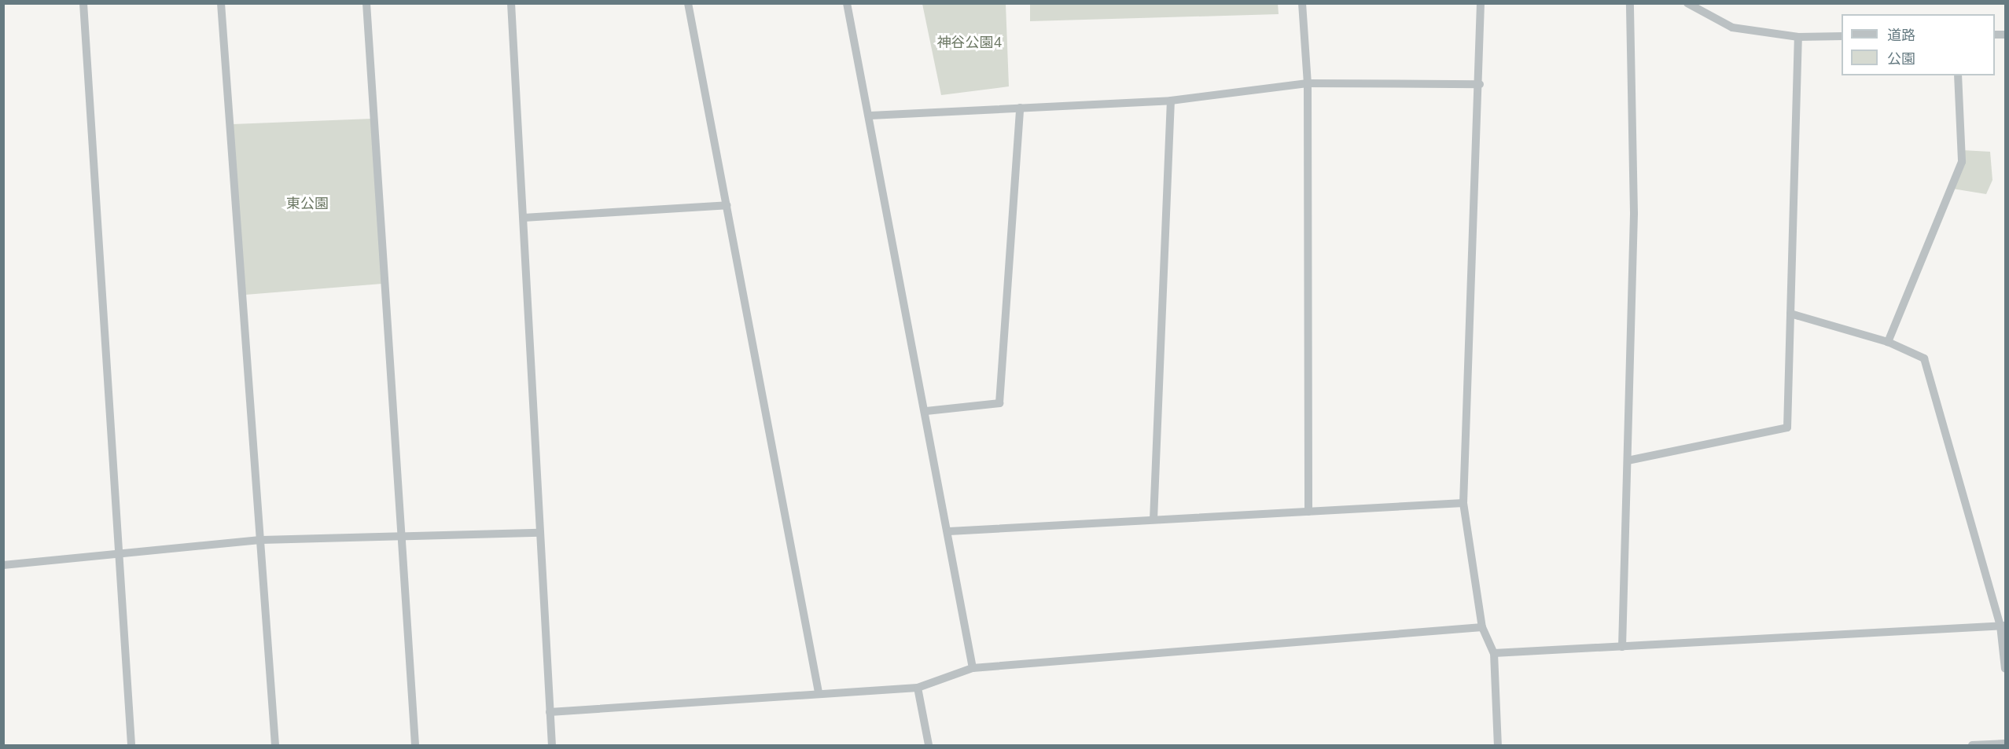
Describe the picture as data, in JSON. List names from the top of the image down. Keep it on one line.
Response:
{"parks":["神谷公園4","東公園"],"legend":["道路","公園"]}
